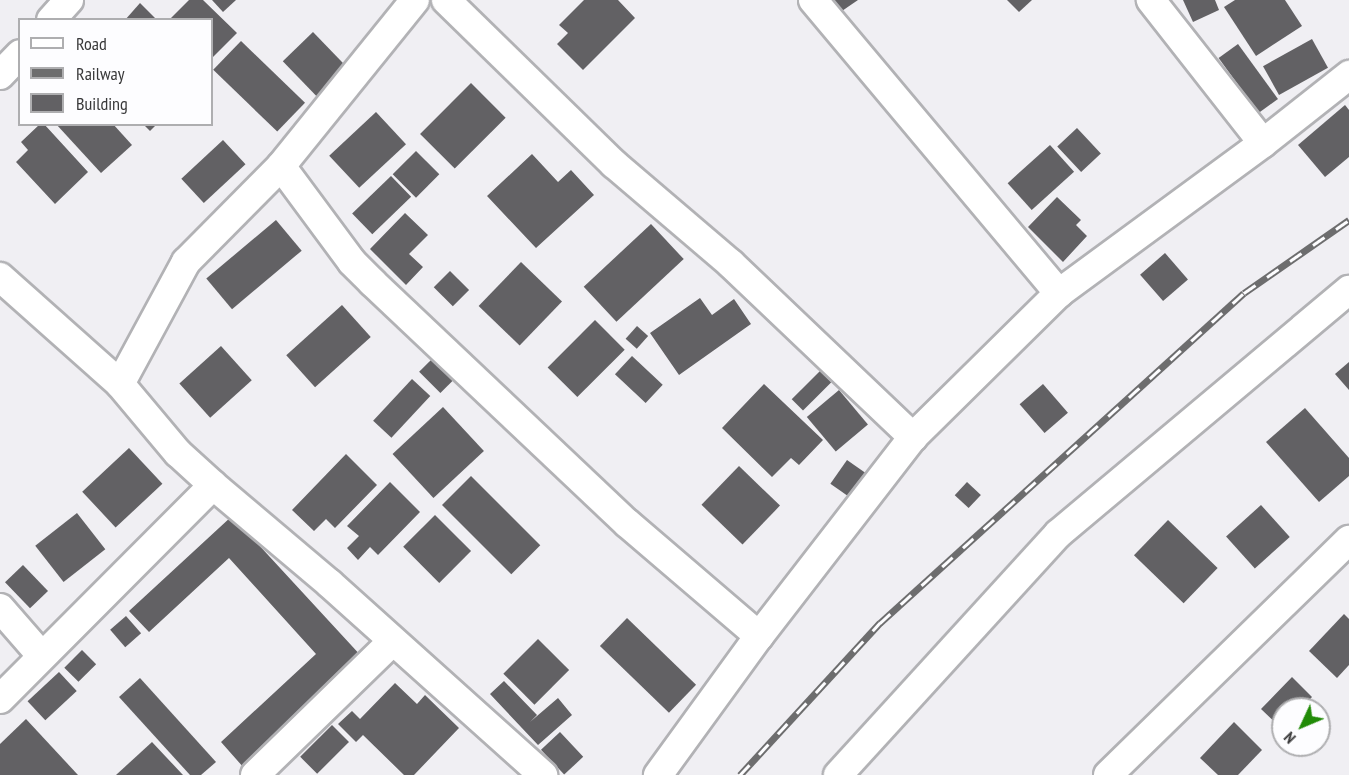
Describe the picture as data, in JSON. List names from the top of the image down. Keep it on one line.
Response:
{"legend":["Road","Railway","Building"],"north":"bottom left"}
